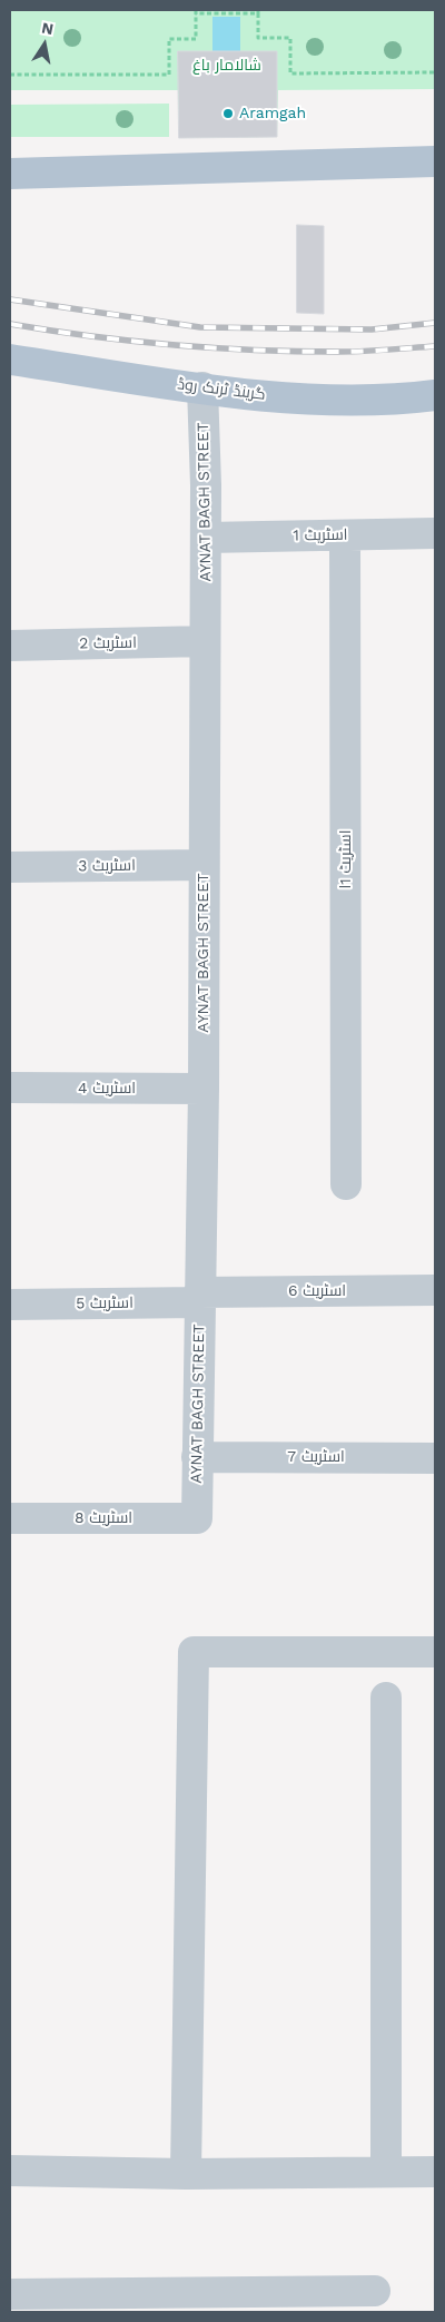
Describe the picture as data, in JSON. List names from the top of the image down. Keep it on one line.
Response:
{"streets":{"main road":["گرینڈ ٹرنک روڈ"],"street":["AYNAT BAGH STREET","اسٹریٹ 1","اسٹریٹ 2","اسٹریٹ 1ا","اسٹریٹ 3","اسٹریٹ 4","اسٹریٹ 6","اسٹریٹ 5","اسٹریٹ 7","اسٹریٹ 8"]},"crossings":[["گرینڈ ٹرنک روڈ","AYNAT BAGH STREET"],["AYNAT BAGH STREET","اسٹریٹ 1"],["AYNAT BAGH STREET","اسٹریٹ 2"],["AYNAT BAGH STREET","اسٹریٹ 3"],["AYNAT BAGH STREET","اسٹریٹ 4"],["AYNAT BAGH STREET","اسٹریٹ 6"],["AYNAT BAGH STREET","اسٹریٹ 5"],["AYNAT BAGH STREET","اسٹریٹ 7"],["AYNAT BAGH STREET","اسٹریٹ 8"],["اسٹریٹ 1","اسٹریٹ 1ا"],["اسٹریٹ 6","اسٹریٹ 5"]],"parks":["شالامار باغ"],"places":["Aramgah"],"north":"top"}
